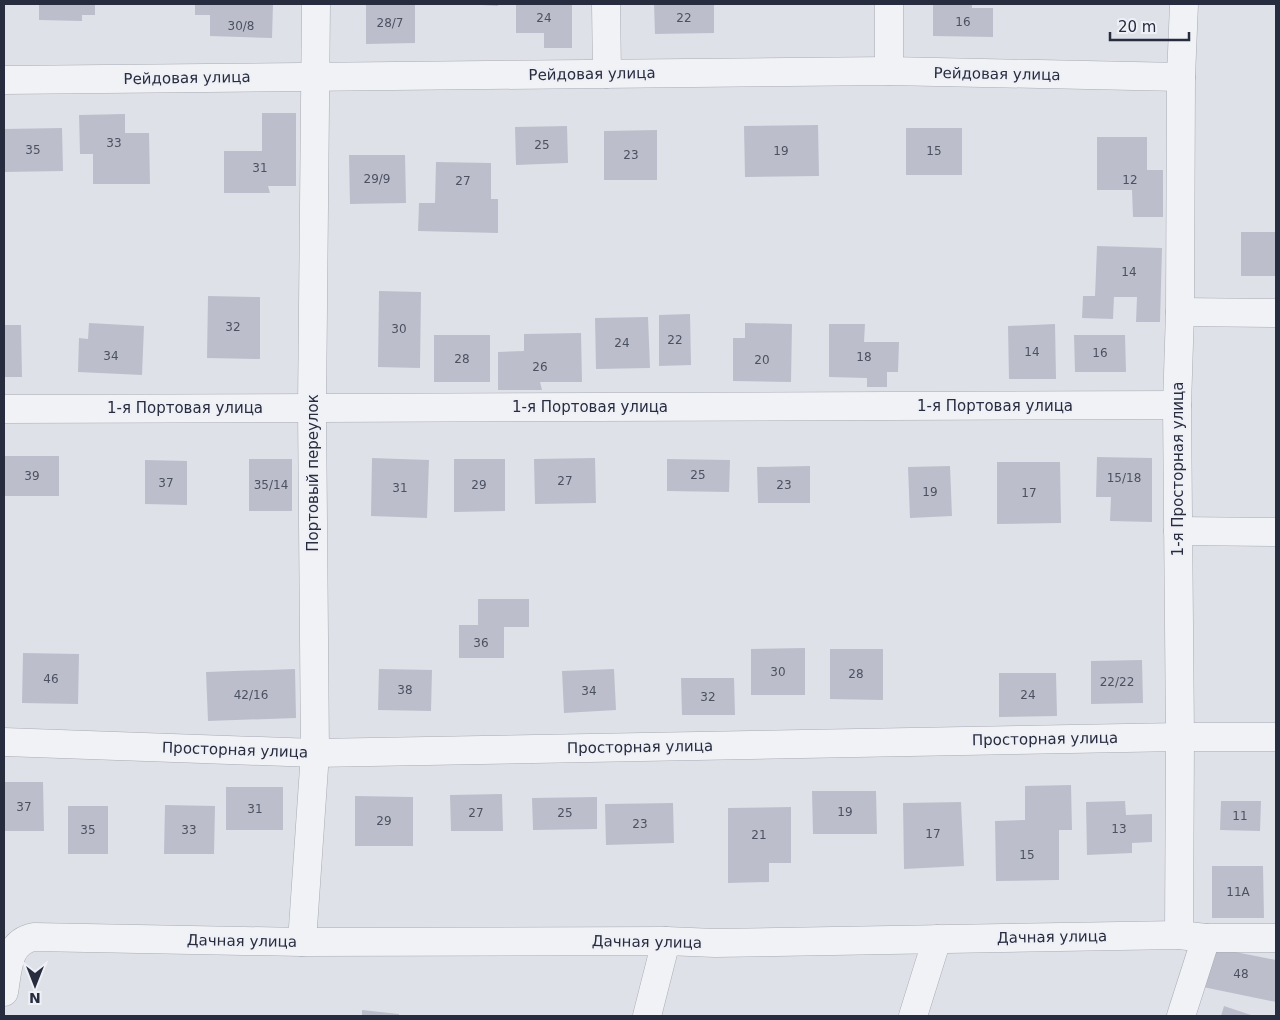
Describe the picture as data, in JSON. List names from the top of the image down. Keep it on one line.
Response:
{"streets":{"street":["Рейдовая улица","1-я Портовая улица","1-я Просторная улица","Портовый переулок","Просторная улица","Дачная улица"]},"crossings":[["Рейдовая улица","1-я Просторная улица"],["Рейдовая улица","Портовый переулок"],["1-я Портовая улица","1-я Просторная улица"],["1-я Портовая улица","Портовый переулок"],["1-я Просторная улица","Просторная улица"],["1-я Просторная улица","Дачная улица"],["Портовый переулок","Просторная улица"],["Портовый переулок","Дачная улица"]],"house_numbers":["24","22","16","28/7","30/8","33","25","35","19","15","23","31","29/9","12","27","14","32","30","22","24","14","16","34","18","28","20","26","25","39","15/18","27","37","35/14","29","23","31","19","17","36","30","28","46","22/22","38","34","42/16","24","32","37","31","19","27","25","11","29","23","13","35","33","17","21","15","11А","48"],"scale_bar":"20 m","north":"bottom"}
